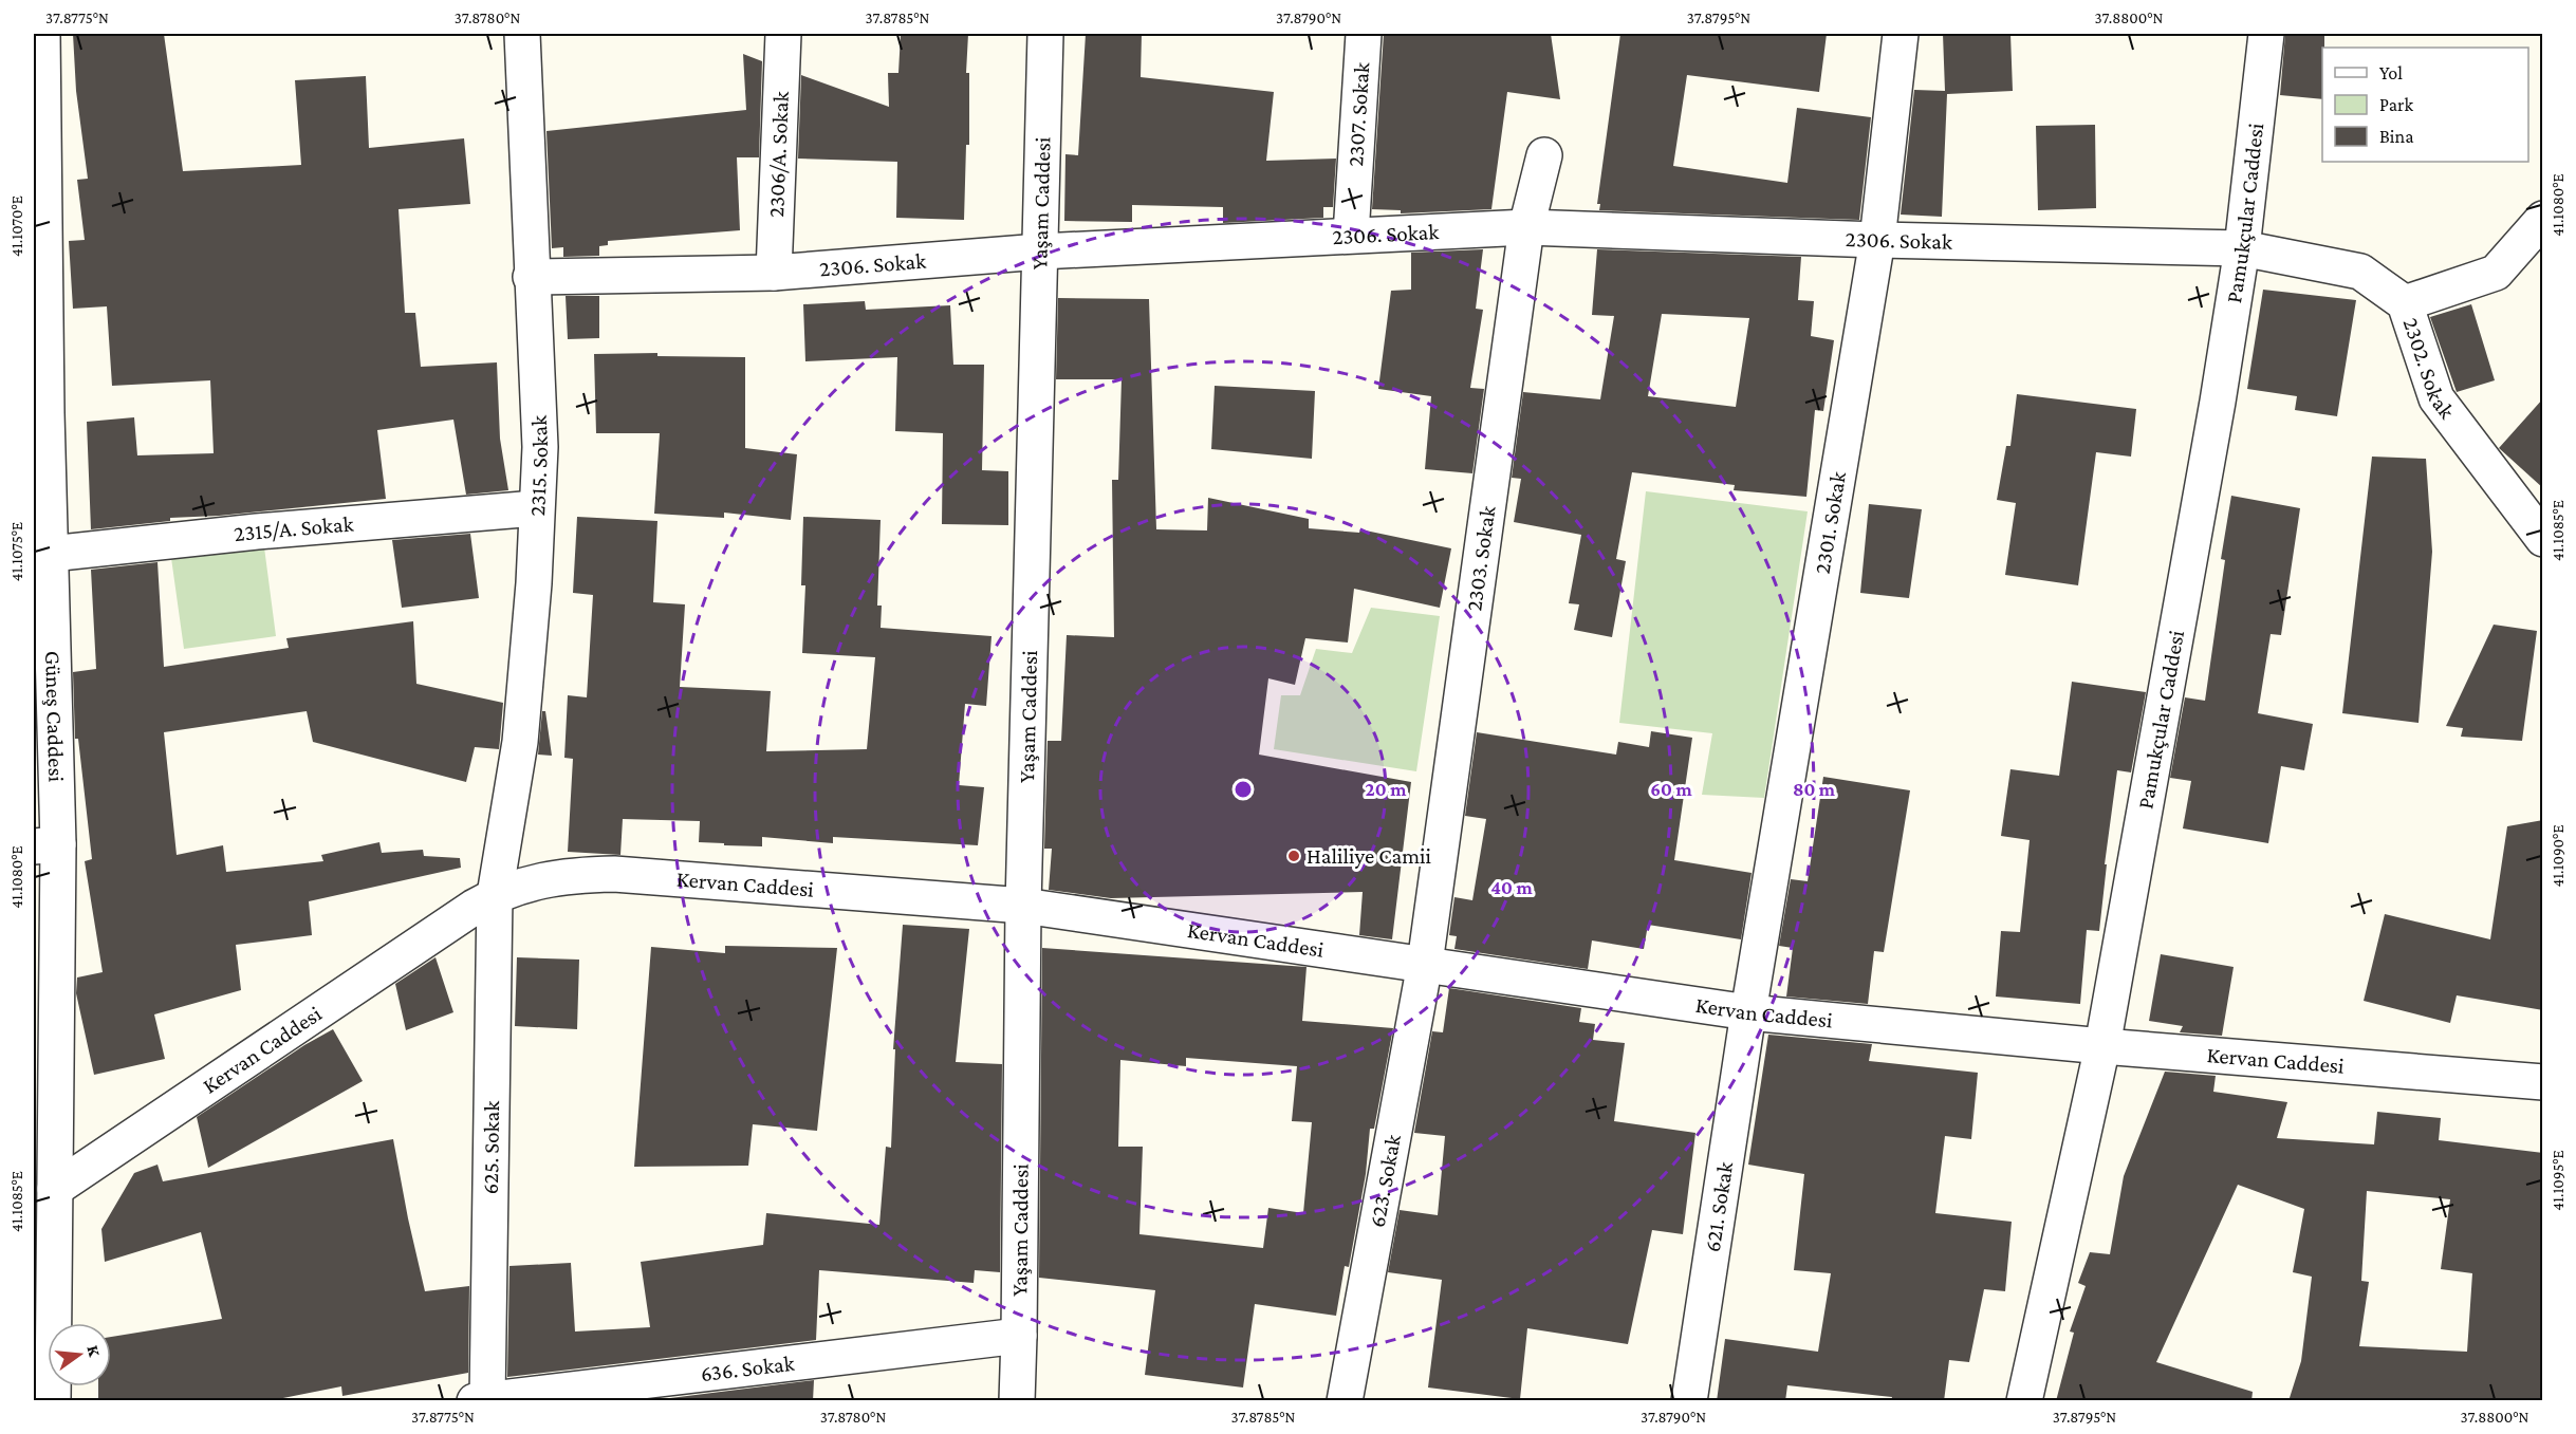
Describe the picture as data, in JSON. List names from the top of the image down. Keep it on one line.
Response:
{"streets":{"street":["2307. Sokak","2306/A. Sokak","Yaşam Caddesi","Pamukçular Caddesi","2306. Sokak","2302. Sokak","2315. Sokak","2301. Sokak","2315/A. Sokak","2303. Sokak","Güneş Caddesi","Kervan Caddesi","625. Sokak","623. Sokak","621. Sokak","636. Sokak"]},"crossings":[["2307. Sokak","2306. Sokak"],["2306/A. Sokak","2306. Sokak"],["Yaşam Caddesi","2306. Sokak"],["Yaşam Caddesi","Kervan Caddesi"],["Yaşam Caddesi","636. Sokak"],["Pamukçular Caddesi","2306. Sokak"],["Pamukçular Caddesi","2302. Sokak"],["Pamukçular Caddesi","Kervan Caddesi"],["2306. Sokak","2302. Sokak"],["2306. Sokak","2315. Sokak"],["2306. Sokak","2301. Sokak"],["2306. Sokak","2303. Sokak"],["2315. Sokak","2315/A. Sokak"],["2315. Sokak","Kervan Caddesi"],["2315. Sokak","625. Sokak"],["2301. Sokak","Kervan Caddesi"],["2301. Sokak","621. Sokak"],["2315/A. Sokak","Güneş Caddesi"],["2303. Sokak","Kervan Caddesi"],["2303. Sokak","623. Sokak"],["Güneş Caddesi","Kervan Caddesi"],["Kervan Caddesi","625. Sokak"],["Kervan Caddesi","623. Sokak"],["Kervan Caddesi","621. Sokak"],["625. Sokak","636. Sokak"]],"places":["Haliliye Camii"],"legend":["Yol","Park","Bina"],"north":"right","coordinates":["37.8775°N","37.8780°N","37.8785°N","37.8790°N","37.8795°N","37.8800°N","41.1080°E","41.1070°E","41.1085°E","41.1075°E","41.1090°E","41.1095°E"],"rings":["20 m","60 m","80 m","40 m"]}
